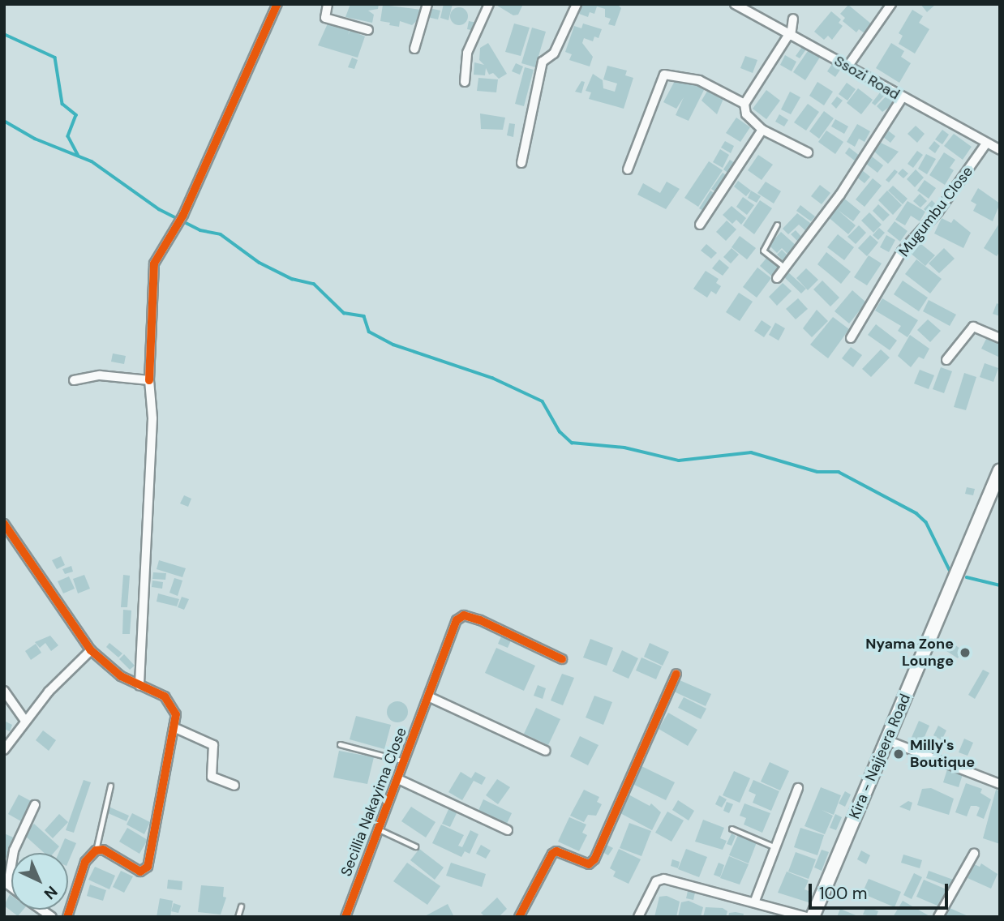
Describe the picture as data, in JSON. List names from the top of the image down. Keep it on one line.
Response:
{"streets":{"main road":["Kira - Najjeera Road"],"street":["Ssozi Road","Mugumbu Close","Secillia Nakayima Close"]},"crossings":[["Ssozi Road","Mugumbu Close"]],"places":["Nyama Zone Lounge","Milly's Boutique"],"scale_bar":"100 m","north":"bottom right"}
